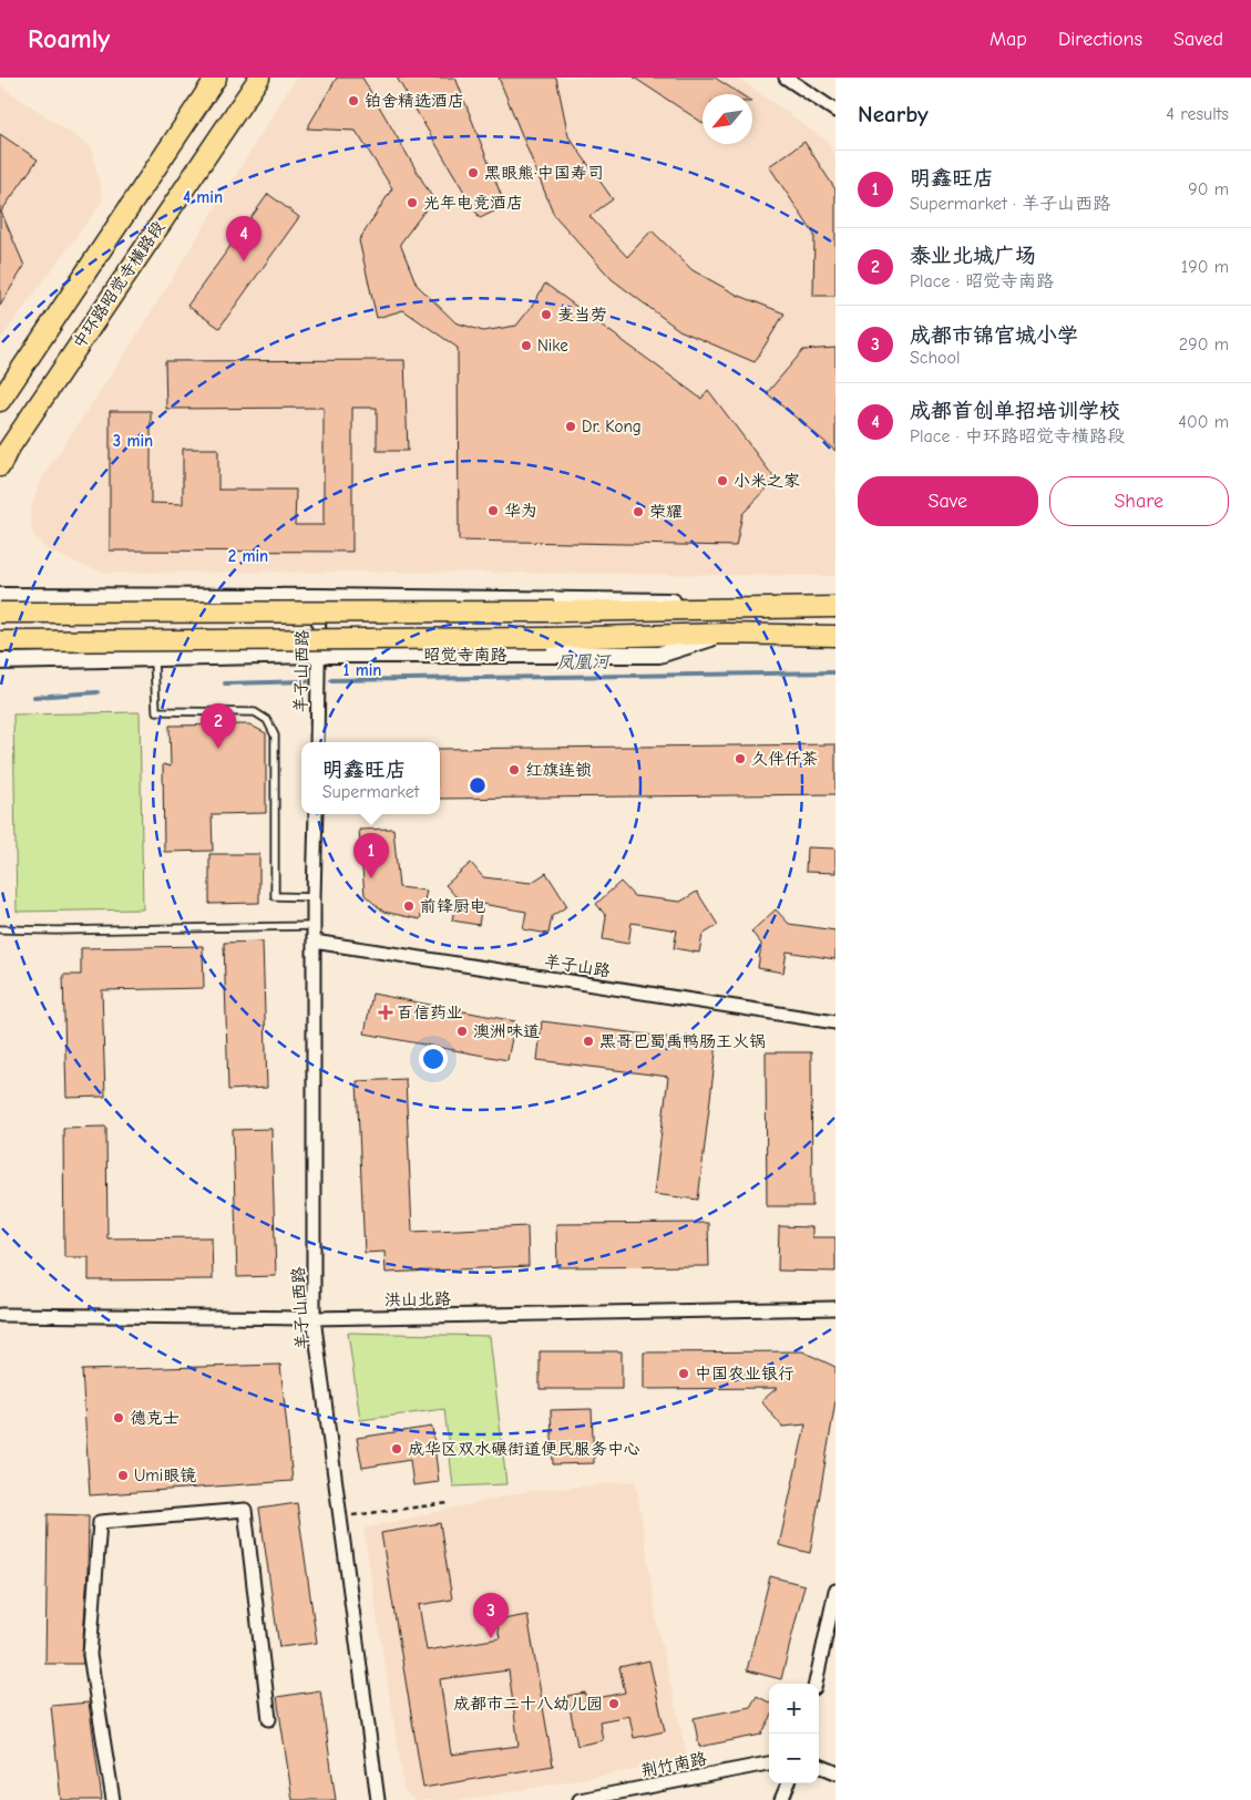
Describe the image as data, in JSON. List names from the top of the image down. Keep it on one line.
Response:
{"streets":{"main road":["中环路昭觉寺横路段","昭觉寺南路"],"street":["羊子山西路","羊子山路","洪山北路","荆竹南路"]},"crossings":[["昭觉寺南路","羊子山西路"],["羊子山西路","羊子山路"],["羊子山西路","洪山北路"]],"water":["凤凰河"],"places":{"other":["铂舍精选酒店","黑眼熊·中国寿司","光年电竞酒店","麦当劳","Nike","Dr. Kong","小米之家","华为","荣耀","久伴仟茶","红旗连锁","前锋厨电","澳洲味道","黑哥巴蜀禹鸭肠王火锅","中国农业银行","德克士","成华区双水碾街道便民服务中心","Umi眼镜","成都市二十八幼儿园"],"health":["百信药业"]},"north":"bottom left","page":{"header":"Roamly","nav":["Map","Directions","Saved"],"heading":["Nearby","4 results"],"list":[{"mark":"1","name":"明鑫旺店","note":"Supermarket · 羊子山西路","value":"90 m"},{"mark":"2","name":"泰业北城广场","note":"Place · 昭觉寺南路","value":"190 m"},{"mark":"3","name":"成都市锦官城小学","note":"School","value":"290 m"},{"mark":"4","name":"成都首创单招培训学校","note":"Place · 中环路昭觉寺横路段","value":"400 m"}],"pins":["4","2","1","3"],"buttons":["Save","Share"],"popup":["明鑫旺店","Supermarket"],"map_buttons":["+","−"]},"rings":["4 min","3 min","2 min","1 min"]}
